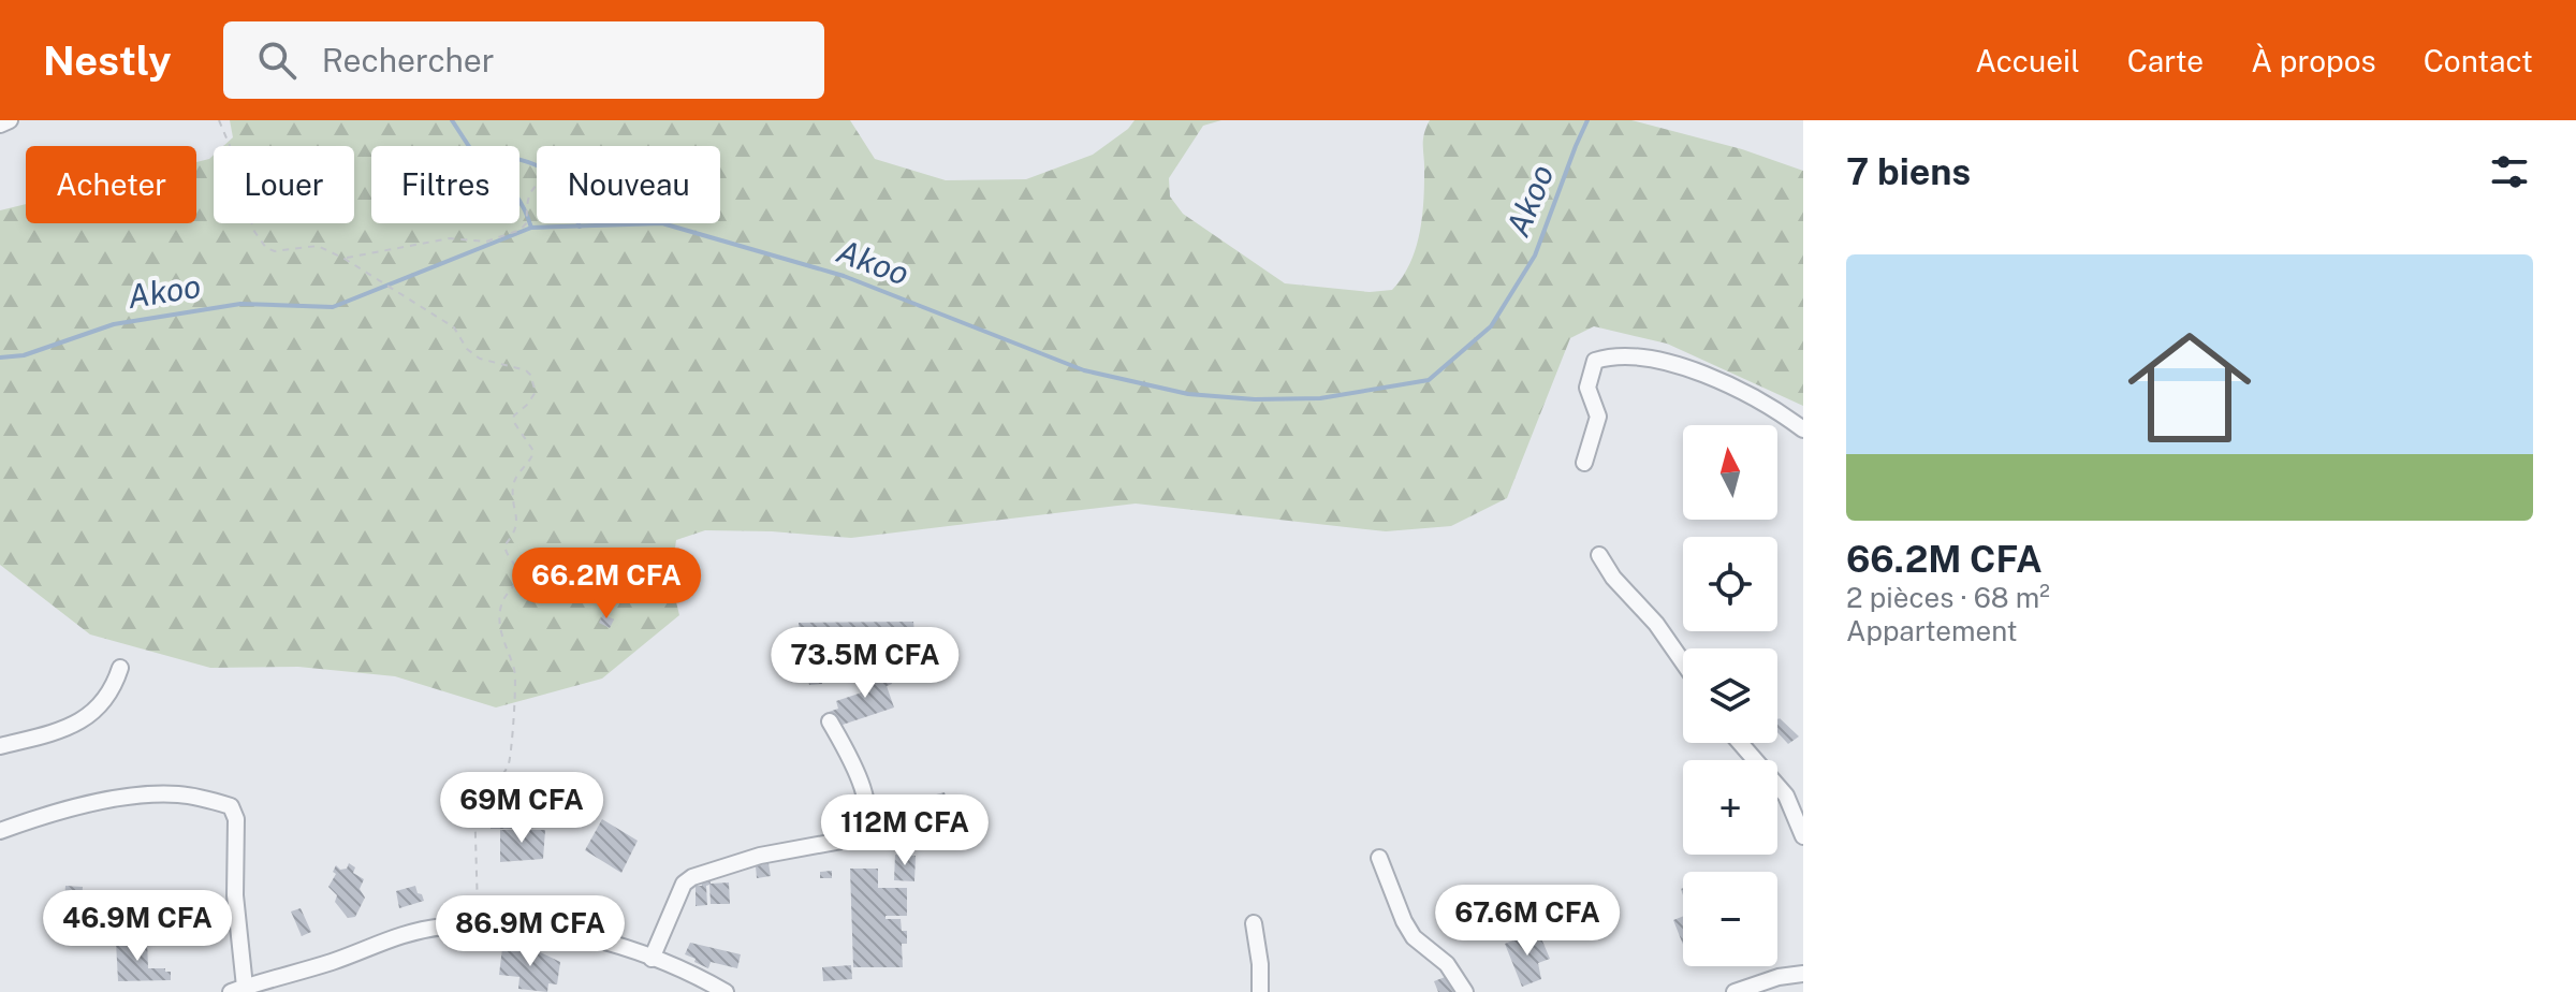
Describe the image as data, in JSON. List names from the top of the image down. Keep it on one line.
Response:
{"water":["Akoo"],"north":"top","page":{"header":"Nestly","search":"Rechercher","nav":["Accueil","Carte","À propos","Contact"],"heading":"7 biens","chip":["Acheter","Louer","Filtres","Nouveau"],"list":[{"name":"66.2M CFA","note":"2 pièces · 68 m² · Appartement"}],"map_buttons":["+","−"],"price":["66.2M CFA","73.5M CFA","69M CFA","112M CFA","67.6M CFA","46.9M CFA","86.9M CFA"]}}
